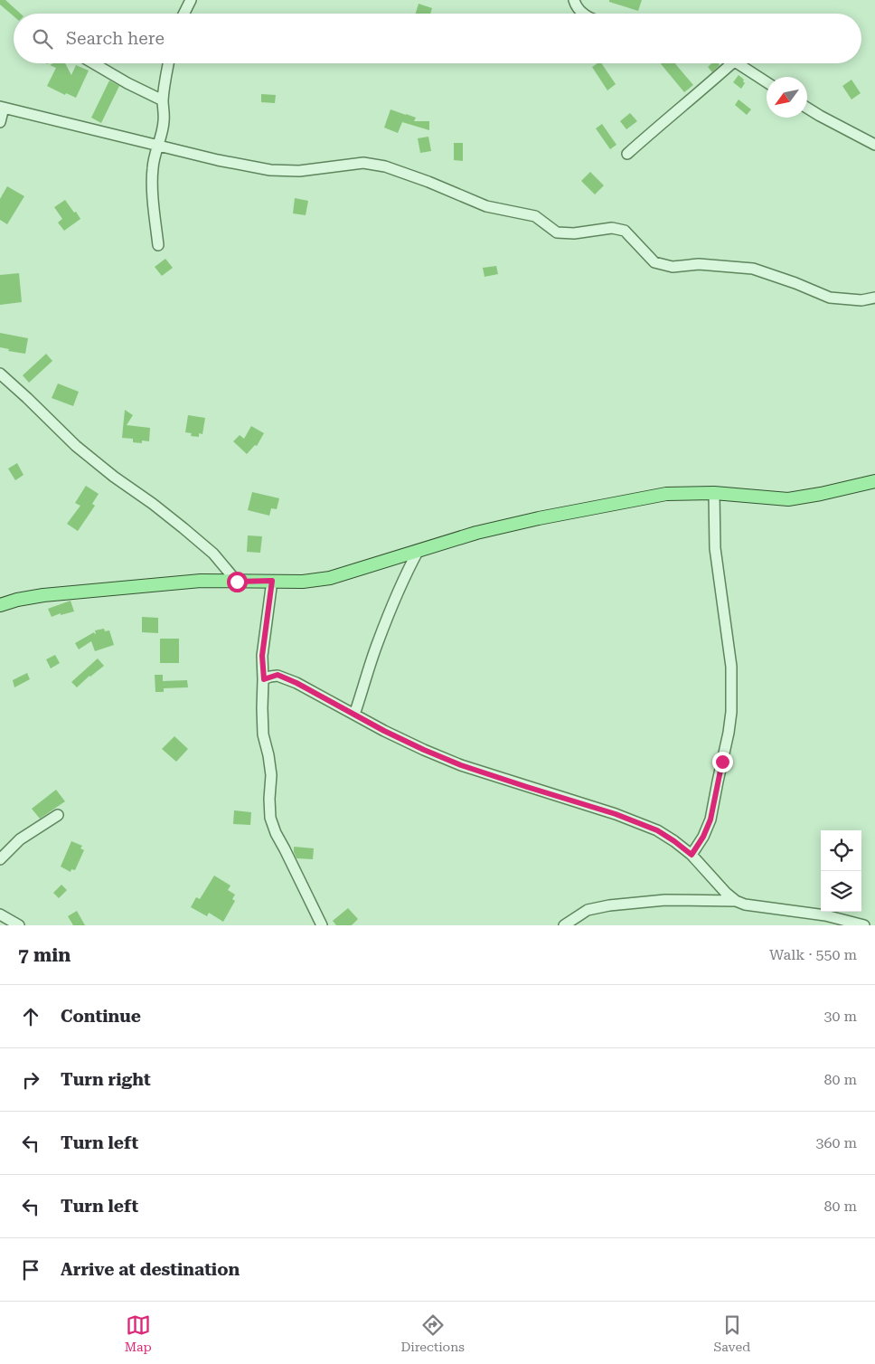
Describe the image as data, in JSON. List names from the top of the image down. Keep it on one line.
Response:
{"north":"bottom left","page":{"search":"Search here","heading":["7 min","Walk · 550 m"],"list":[["Continue","30 m"],["Turn right","80 m"],["Turn left","360 m"],["Turn left","80 m"],"Arrive at destination"],"nav":["Map","Directions","Saved"]}}
